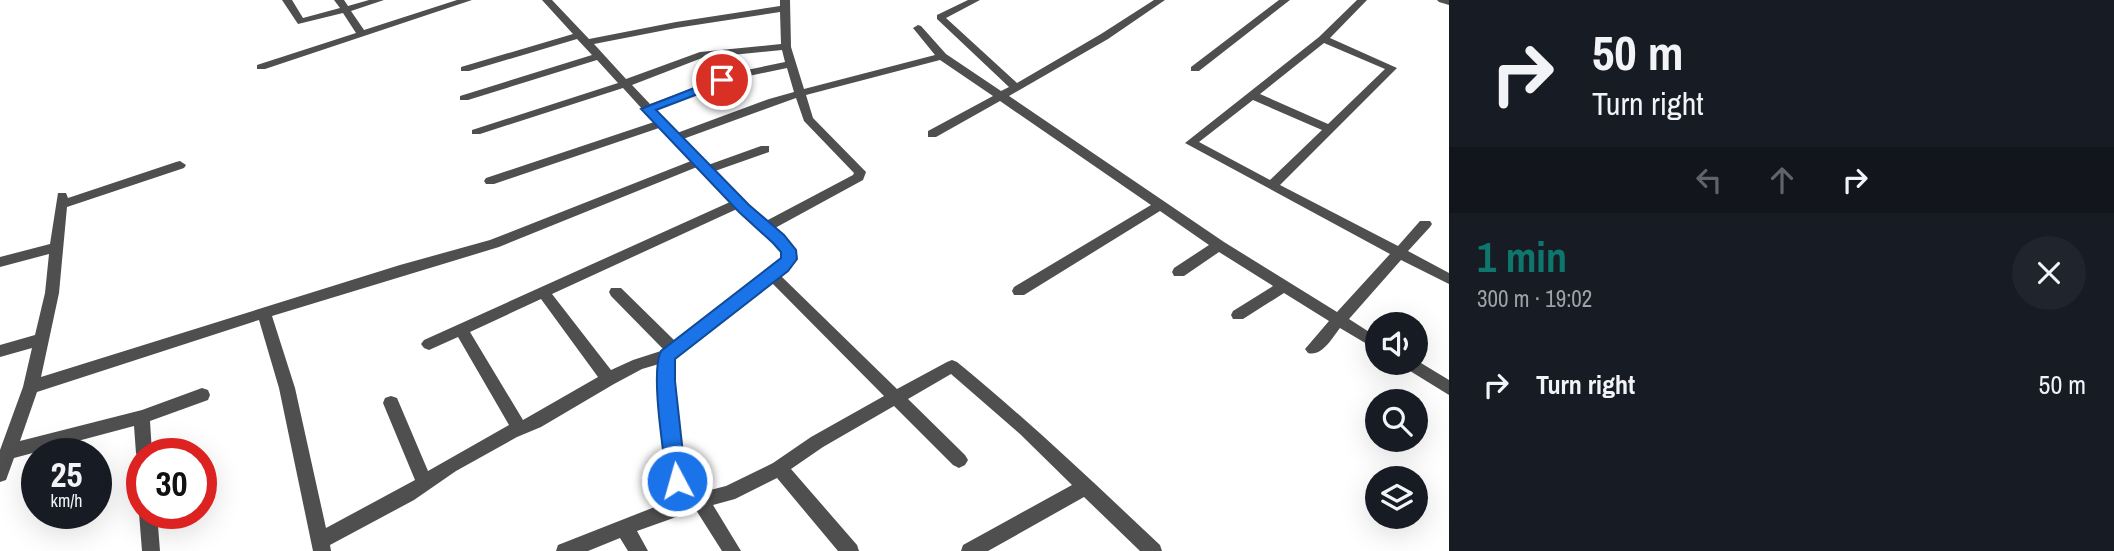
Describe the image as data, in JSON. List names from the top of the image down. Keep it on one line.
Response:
{"page":{"turn":["50 m","Turn right"],"heading":["1 min","300 m · 19:02"],"list":[{"name":"Turn right","value":"50 m"}],"speed":"25 km/h","limit":"30"}}
